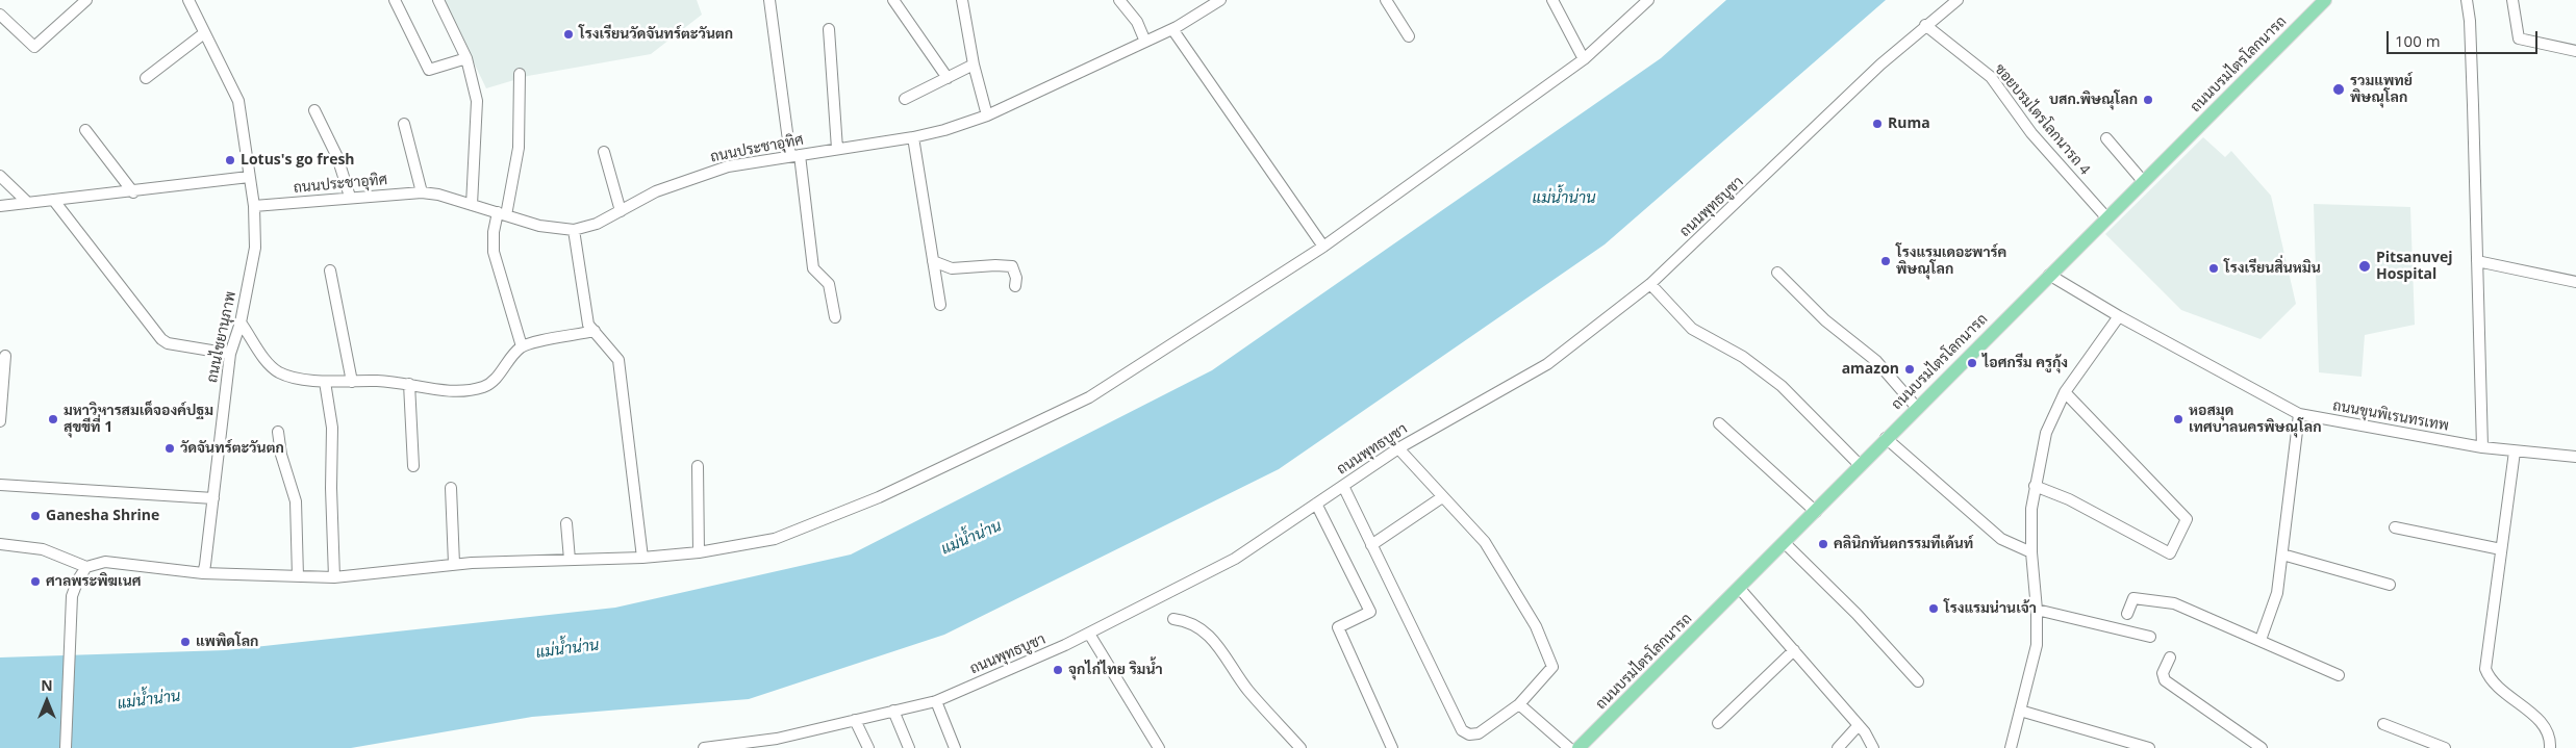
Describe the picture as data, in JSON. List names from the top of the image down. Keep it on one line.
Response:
{"streets":{"main road":["ถนนบรมไตรโลกนารถ"],"street":["ซอยบรมไตรโลกนารถ 4","ถนนประชาอุทิศ","ถนนพุทธบูชา","ถนนไชยานุภาพ","ถนนขุนพิเรนทรเทพ"]},"crossings":[["ถนนบรมไตรโลกนารถ","ซอยบรมไตรโลกนารถ 4"],["ถนนบรมไตรโลกนารถ","ถนนขุนพิเรนทรเทพ"],["ซอยบรมไตรโลกนารถ 4","ถนนพุทธบูชา"],["ถนนประชาอุทิศ","ถนนไชยานุภาพ"]],"water":["แม่น้ำน่าน"],"places":["โรงเรียนวัดจันทร์ตะวันตก","รวมแพทย์ พิษณุโลก","บสก.พิษณุโลก","Ruma","Lotus's go fresh","โรงแรมเดอะพาร์ค พิษณุโลก","Pitsanuvej Hospital","โรงเรียนสิ่นหมิน","ไอศกรีม ครูกุ้ง","amazon","มหาวิหารสมเด็จองค์ปฐม สุขขีที่ 1","หอสมุด เทศบาลนครพิษณุโลก","วัดจันทร์ตะวันตก","Ganesha Shrine","คลินิกทันตกรรมทีเด้นท์","ศาลพระพิฆเนศ","โรงแรมน่านเจ้า","แพพิดโลก","จุกไก่ไทย ริมน้ำ"],"scale_bar":"100 m","north":"top"}
